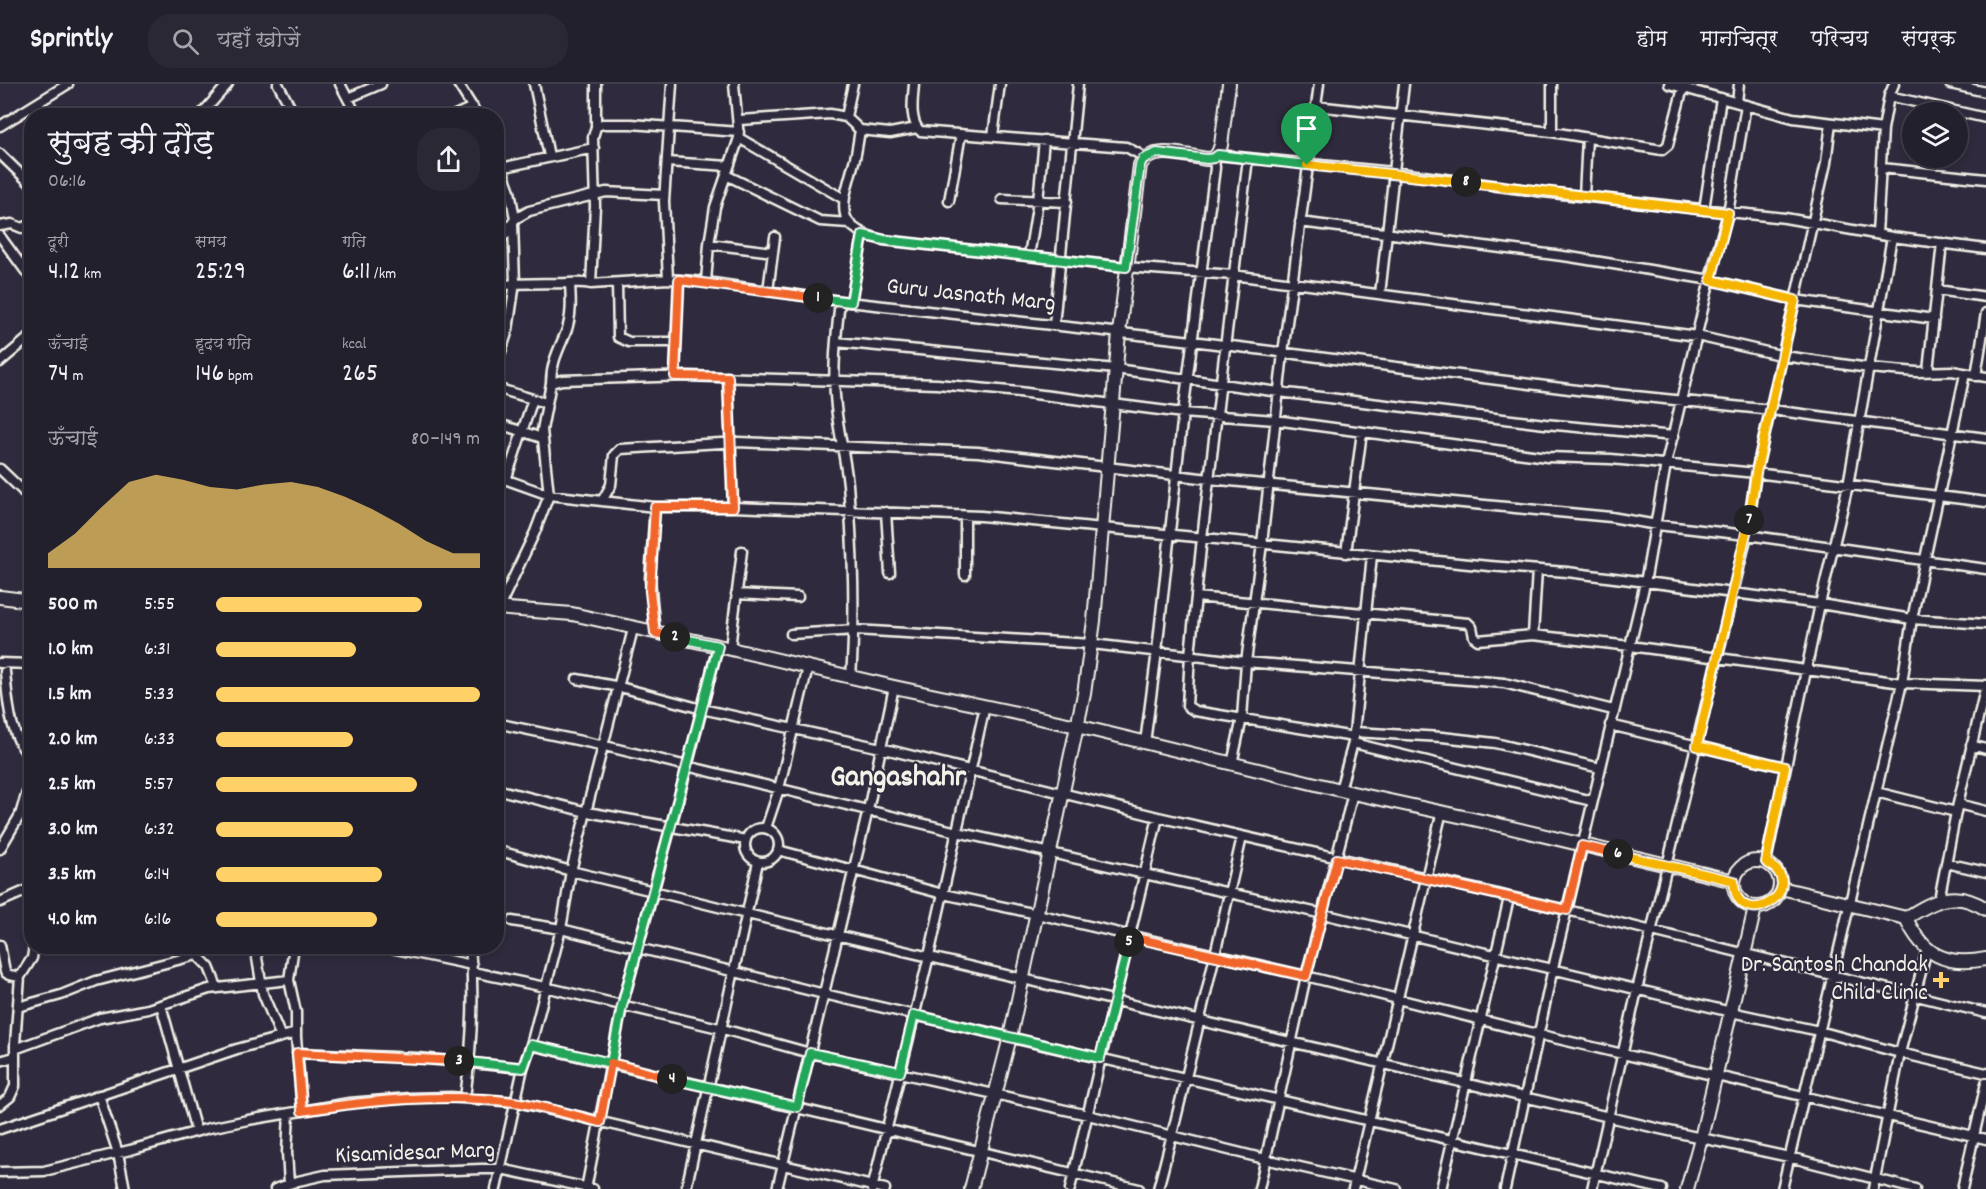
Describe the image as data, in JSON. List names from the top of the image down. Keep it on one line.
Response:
{"streets":{"street":["Guru Jasnath Marg","Kisamidesar Marg"]},"districts":["Gangashahr"],"places":{"health":["Dr. Santosh Chandak Child Clinic"]},"page":{"header":"Sprintly","search":"यहाँ खोजें","nav":["होम","मानचित्र","परिचय","संपर्क"],"heading":["सुबह की दौड़","06:16"],"pins":["8","1","7","2","6","5","3","4"],"stats":[["दूरी","4.12 km"],["समय","25:29"],["गति","6:11 /km"],["ऊँचाई","74 m"],["हृदय गति","146 bpm"],["kcal","265"]],"chart":["ऊँचाई","80–149 m"],"list":[{"name":"500 m","note":"5:55"},{"name":"1.0 km","note":"6:31"},{"name":"1.5 km","note":"5:33"},{"name":"2.0 km","note":"6:33"},{"name":"2.5 km","note":"5:57"},{"name":"3.0 km","note":"6:32"},{"name":"3.5 km","note":"6:14"},{"name":"4.0 km","note":"6:16"}]}}
